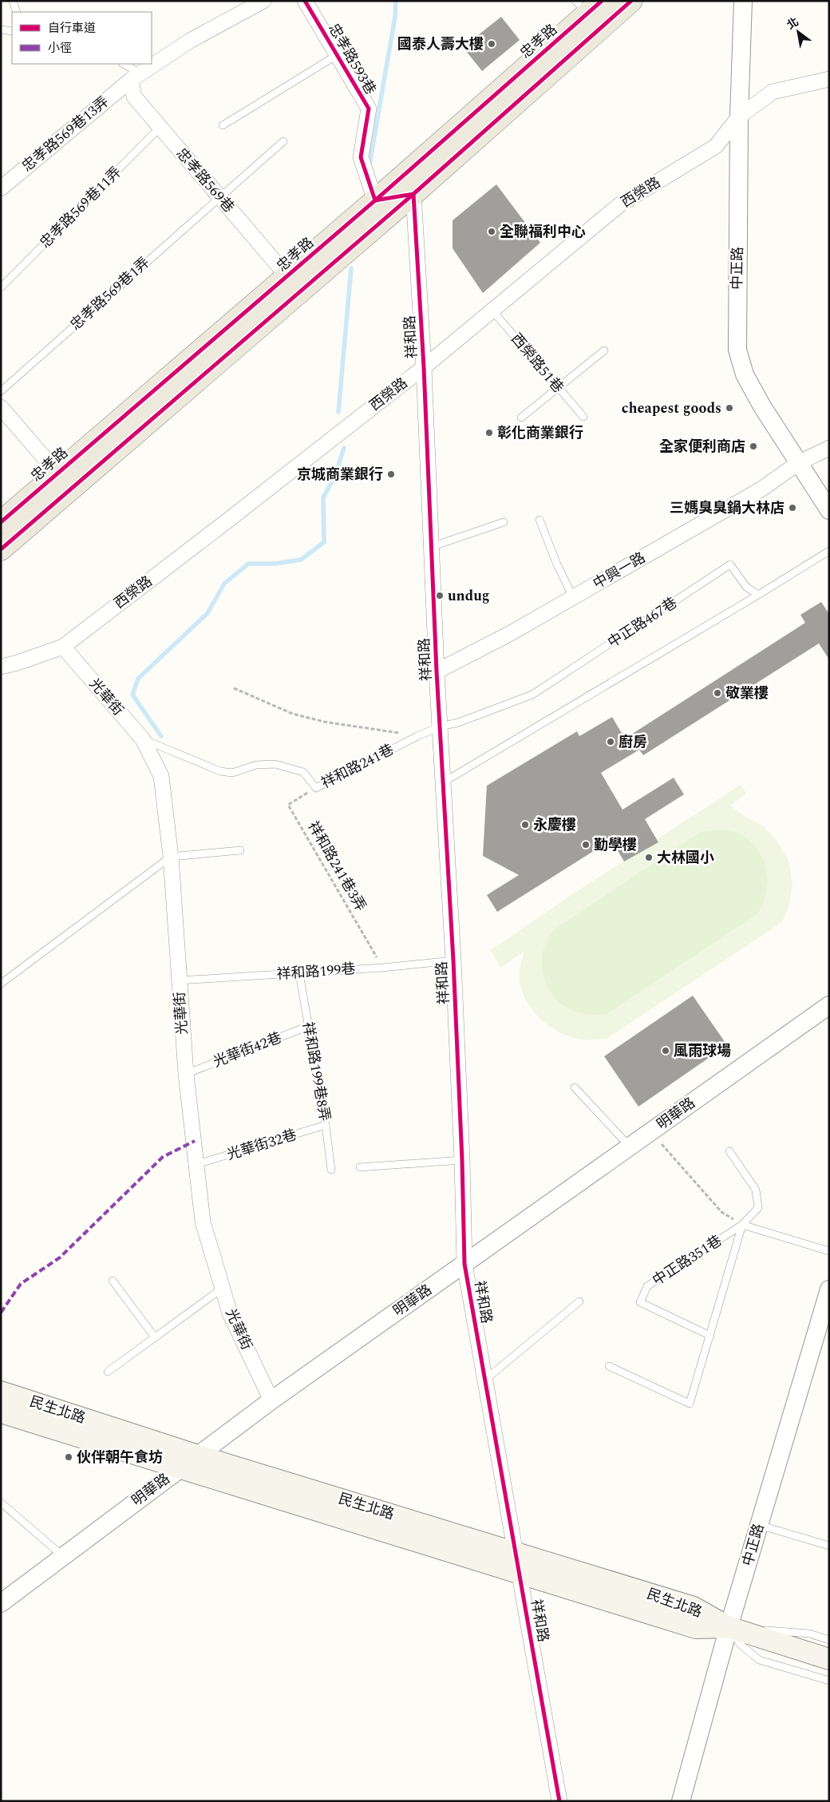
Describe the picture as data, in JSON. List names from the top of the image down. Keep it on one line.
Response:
{"streets":{"main road":["忠孝路","民生北路"],"street":["忠孝路593巷","忠孝路569巷13弄","忠孝路569巷","西榮路","中正路","祥和路","中興一路","光華街","明華路"],"lane":["忠孝路569巷11弄","忠孝路569巷1弄","西榮路51巷","中正路467巷","祥和路241巷","祥和路199巷","光華街42巷","祥和路199巷8弄","光華街32巷","中正路351巷"],"path":["祥和路241巷3弄"]},"crossings":[["忠孝路","忠孝路593巷"],["忠孝路","忠孝路569巷"],["忠孝路","祥和路"],["忠孝路569巷13弄","忠孝路569巷"],["忠孝路569巷","忠孝路569巷11弄"],["忠孝路569巷","忠孝路569巷1弄"],["西榮路","中正路"],["西榮路","祥和路"],["西榮路","西榮路51巷"],["西榮路","光華街"],["中正路","中興一路"],["中正路","民生北路"],["祥和路","中興一路"],["祥和路","中正路467巷"],["祥和路","祥和路241巷"],["祥和路","祥和路199巷"],["祥和路","明華路"],["祥和路","民生北路"],["中正路467巷","祥和路241巷"],["光華街","祥和路241巷"],["光華街","祥和路199巷"],["光華街","光華街42巷"],["光華街","明華路"],["光華街","光華街32巷"],["祥和路241巷","祥和路241巷3弄"],["祥和路241巷3弄","祥和路199巷"],["祥和路199巷","祥和路199巷8弄"],["光華街42巷","祥和路199巷8弄"],["祥和路199巷8弄","光華街32巷"],["明華路","民生北路"]],"places":["國泰人壽大樓","全聯福利中心","cheapest goods","彰化商業銀行","全家便利商店","京城商業銀行","三媽臭臭鍋大林店","undug","敬業樓","廚房","永慶樓","勤學樓","大林國小","風雨球場","伙伴朝午食坊"],"legend":["自行車道","小徑"],"north":"top left"}
